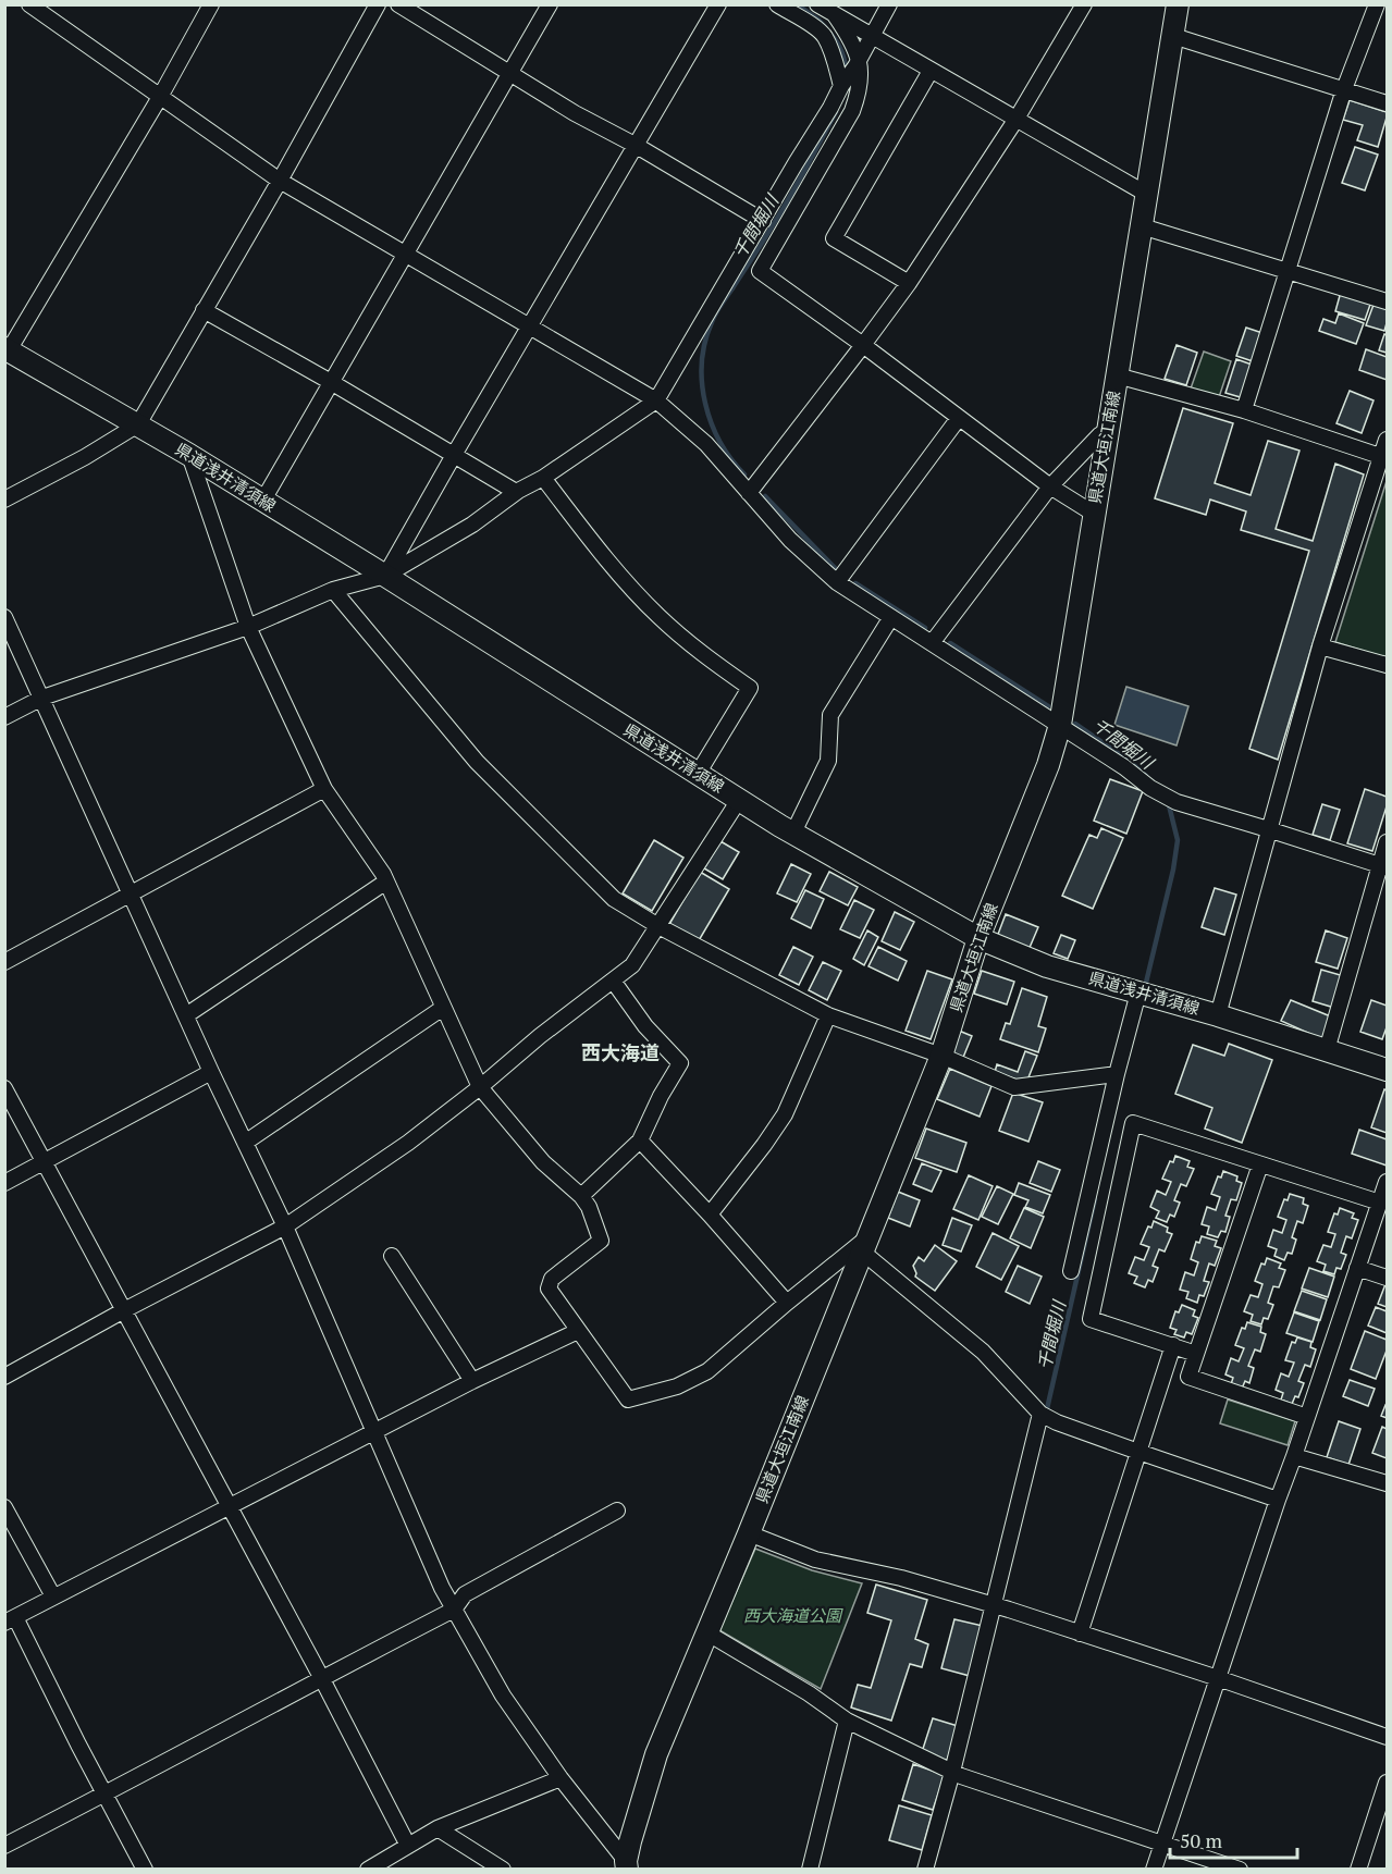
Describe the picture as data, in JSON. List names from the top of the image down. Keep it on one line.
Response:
{"streets":{"main road":["県道大垣江南線","県道浅井清須線"]},"crossings":[["県道大垣江南線","県道浅井清須線"]],"districts":["西大海道"],"water":["千間堀川"],"parks":["西大海道公園"],"scale_bar":"50 m"}
